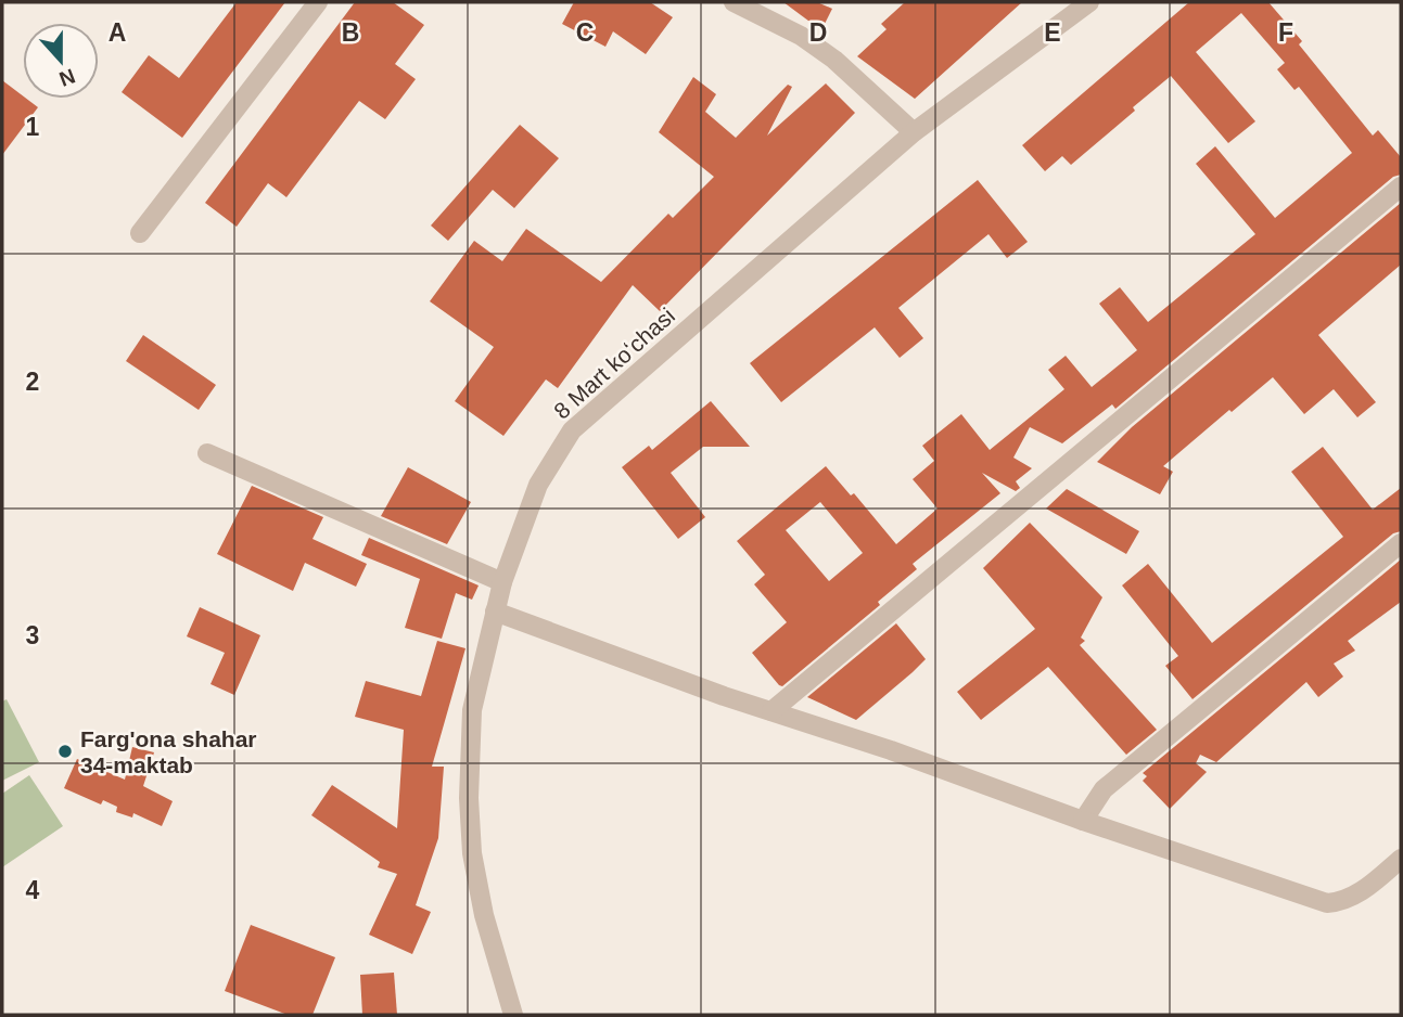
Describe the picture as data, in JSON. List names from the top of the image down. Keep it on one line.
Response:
{"streets":{"street":["8 Mart koʻchasi"]},"places":["Farg'ona shahar 34-maktab"],"north":"bottom","grid":{"columns":["A","B","C","D","E","F"],"rows":["1","2","3","4"]}}
